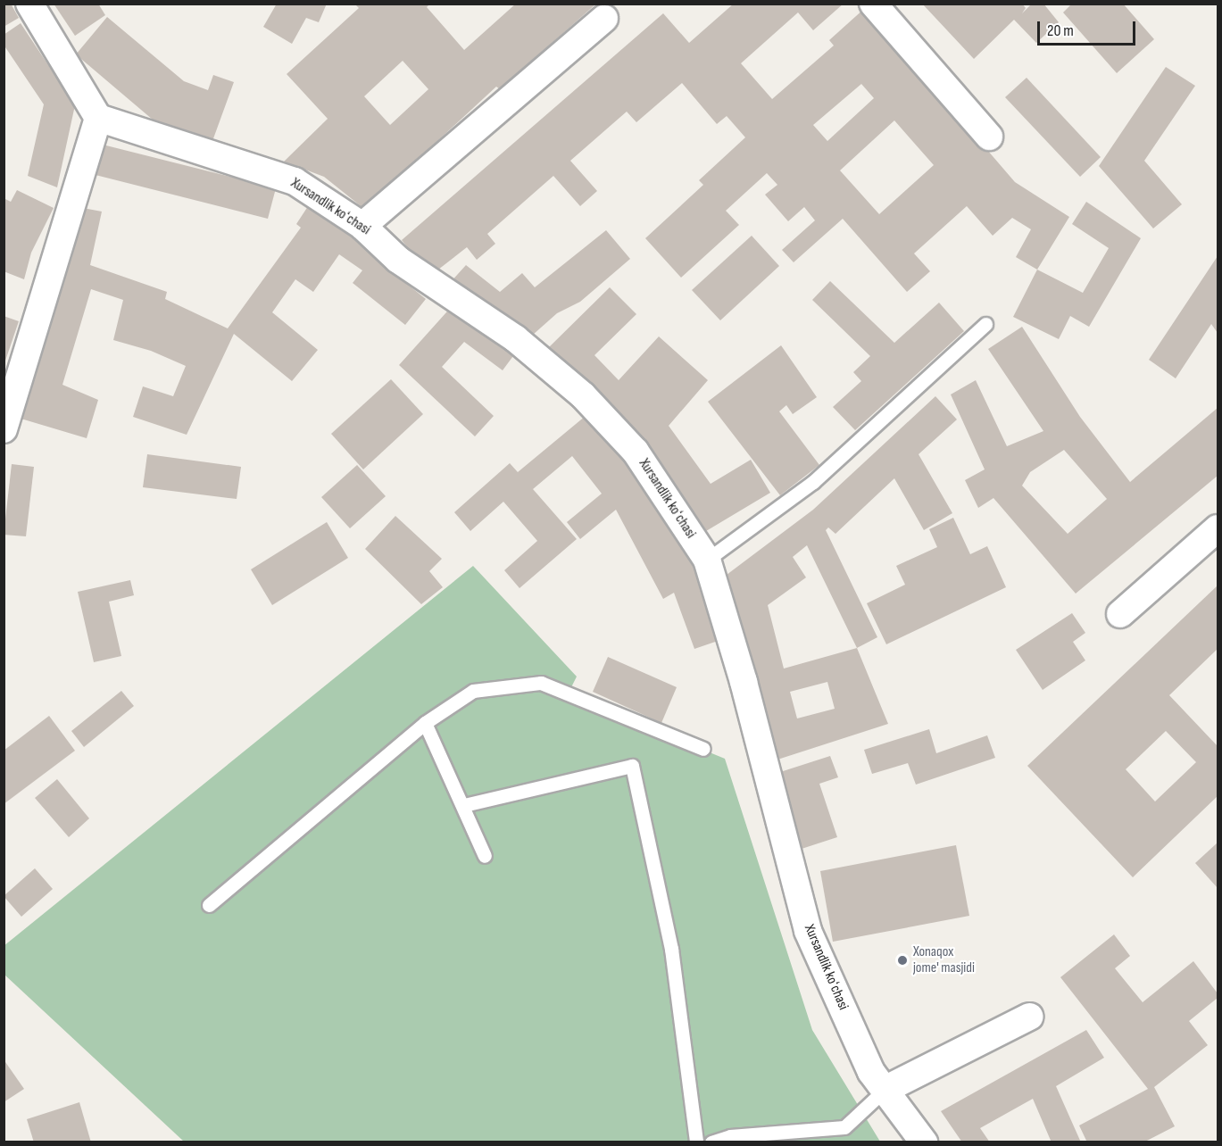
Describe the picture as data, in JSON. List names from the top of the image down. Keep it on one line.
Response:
{"streets":{"street":["Xursandlik koʻchasi"]},"places":["Xonaqox jome' masjidi"],"scale_bar":"20 m"}
